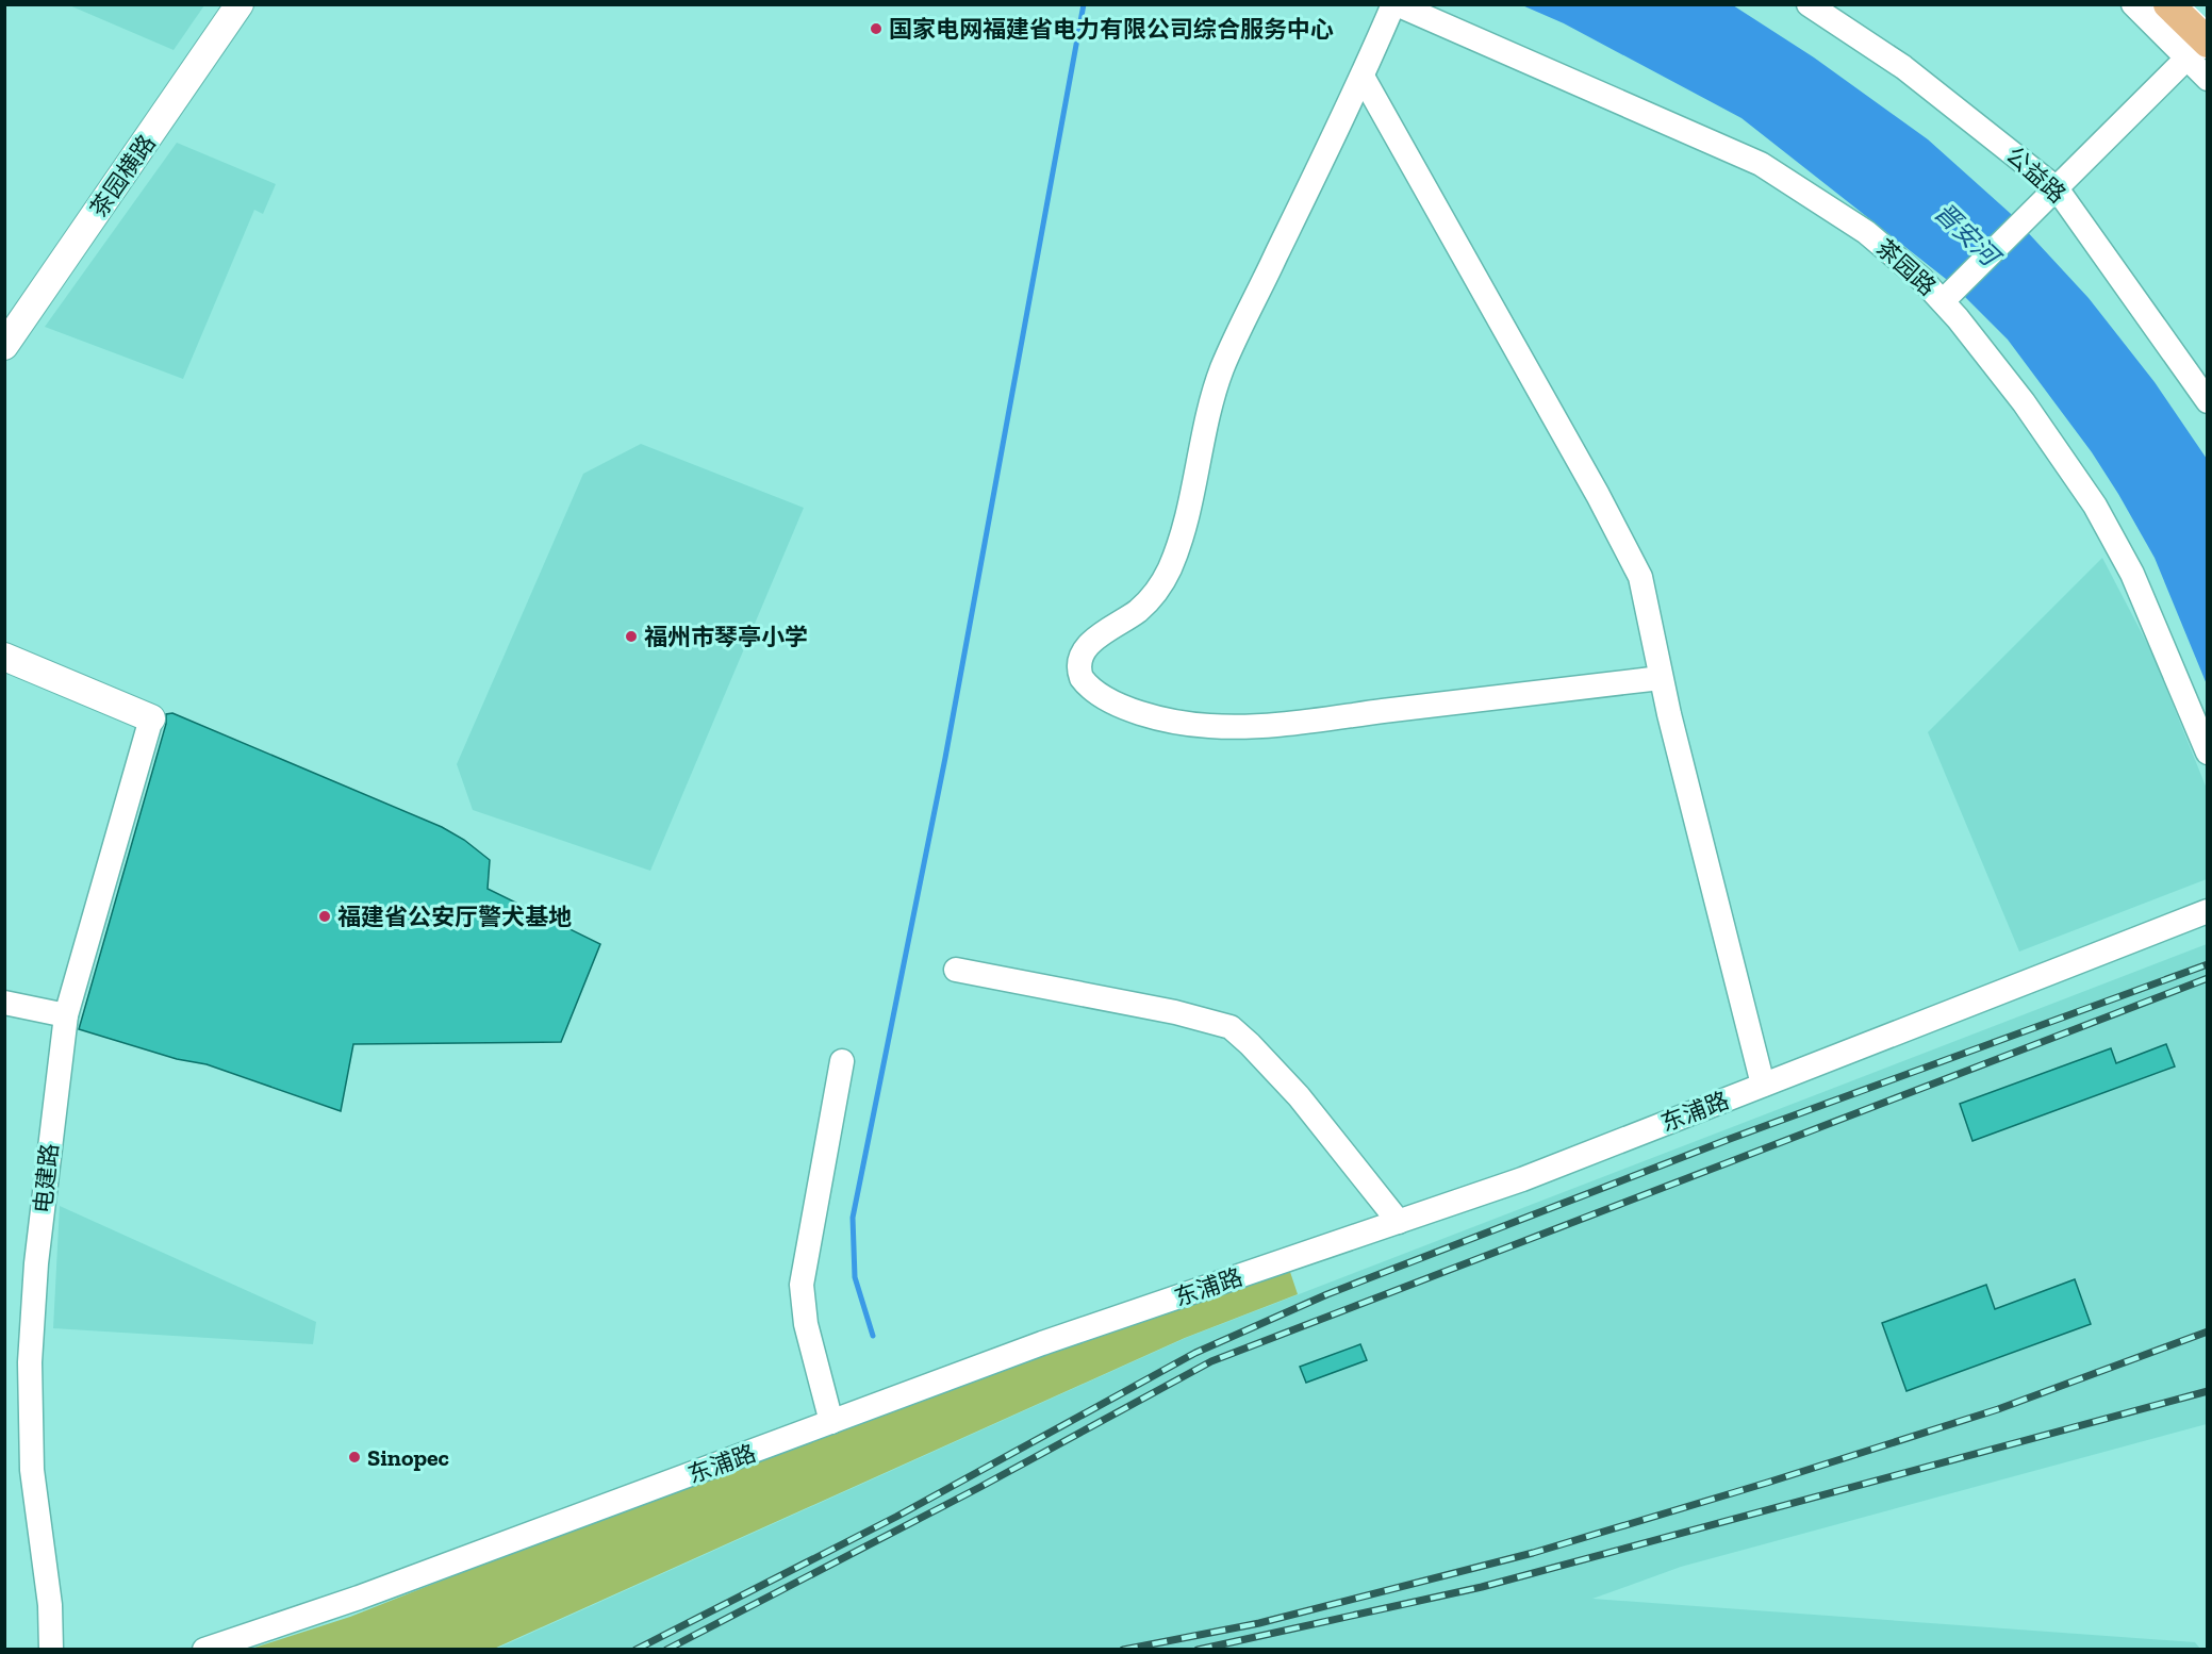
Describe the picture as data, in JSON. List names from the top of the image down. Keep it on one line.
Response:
{"streets":{"main road":["茶园横路"],"street":["公益路","茶园路","东浦路","电建路"]},"water":["晋安河"],"places":["国家电网福建省电力有限公司综合服务中心","福州市琴亭小学","福建省公安厅警犬基地","Sinopec"]}
